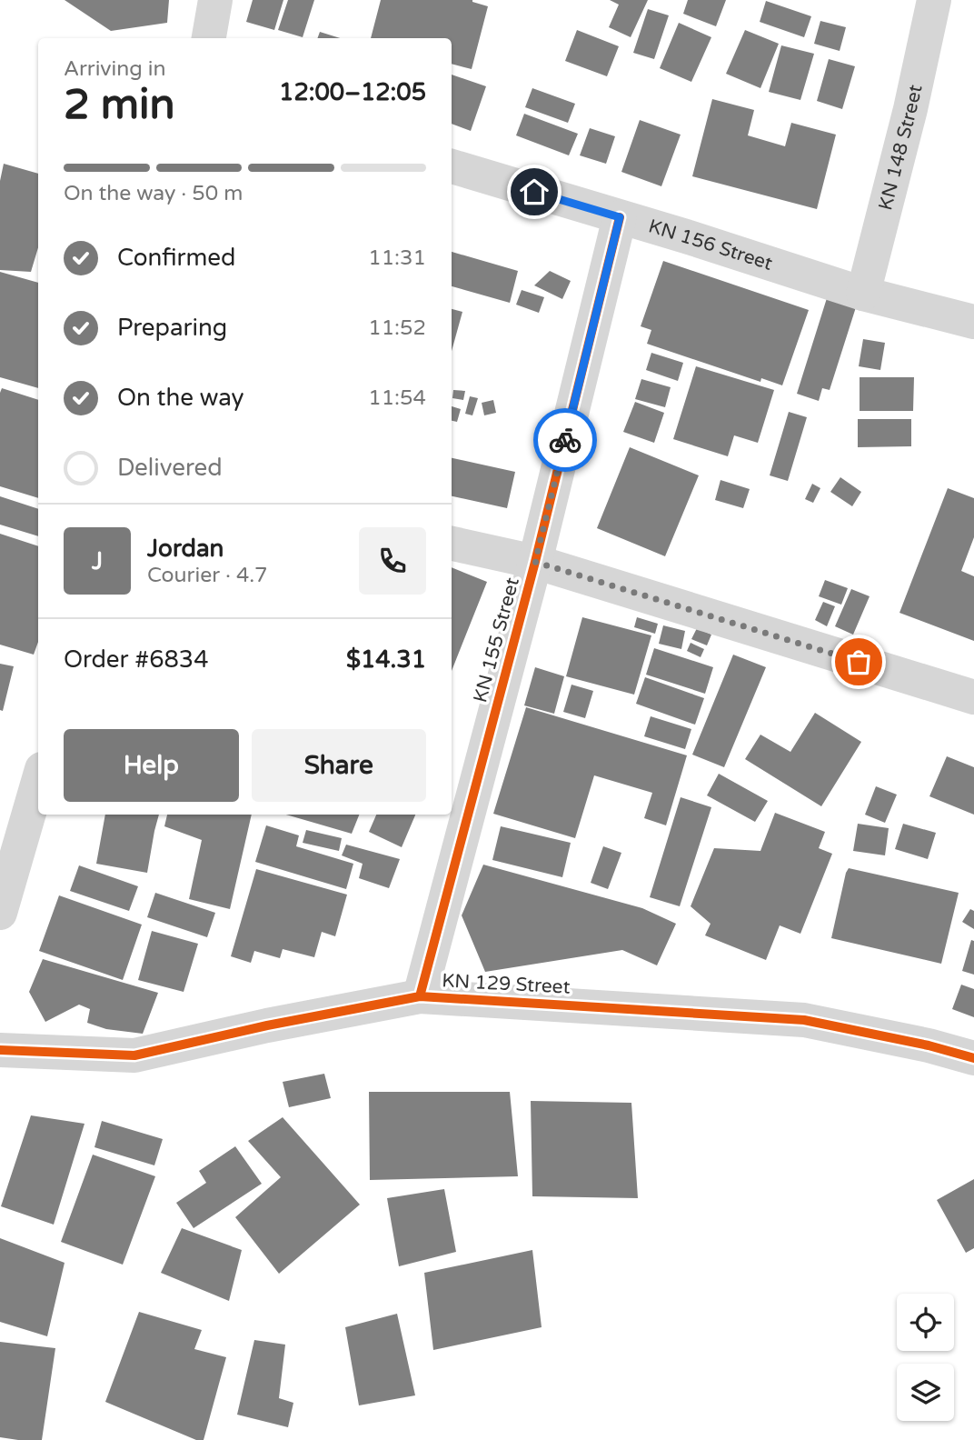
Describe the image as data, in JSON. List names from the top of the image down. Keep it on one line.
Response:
{"streets":{"street":["KN 148 Street","KN 156 Street","KN 155 Street","KN 129 Street"]},"crossings":[["KN 148 Street","KN 156 Street"],["KN 156 Street","KN 155 Street"],["KN 155 Street","KN 129 Street"]],"page":{"heading":["2 min","Arriving in","12:00–12:05"],"panel":["Jordan","Courier · 4.7","Order #6834","$14.31"],"bar":"On the way · 50 m","list":[["Confirmed","11:31"],["Preparing","11:52"],["On the way","11:54"],"Delivered"],"round":"J","buttons":["Help","Share"]}}
